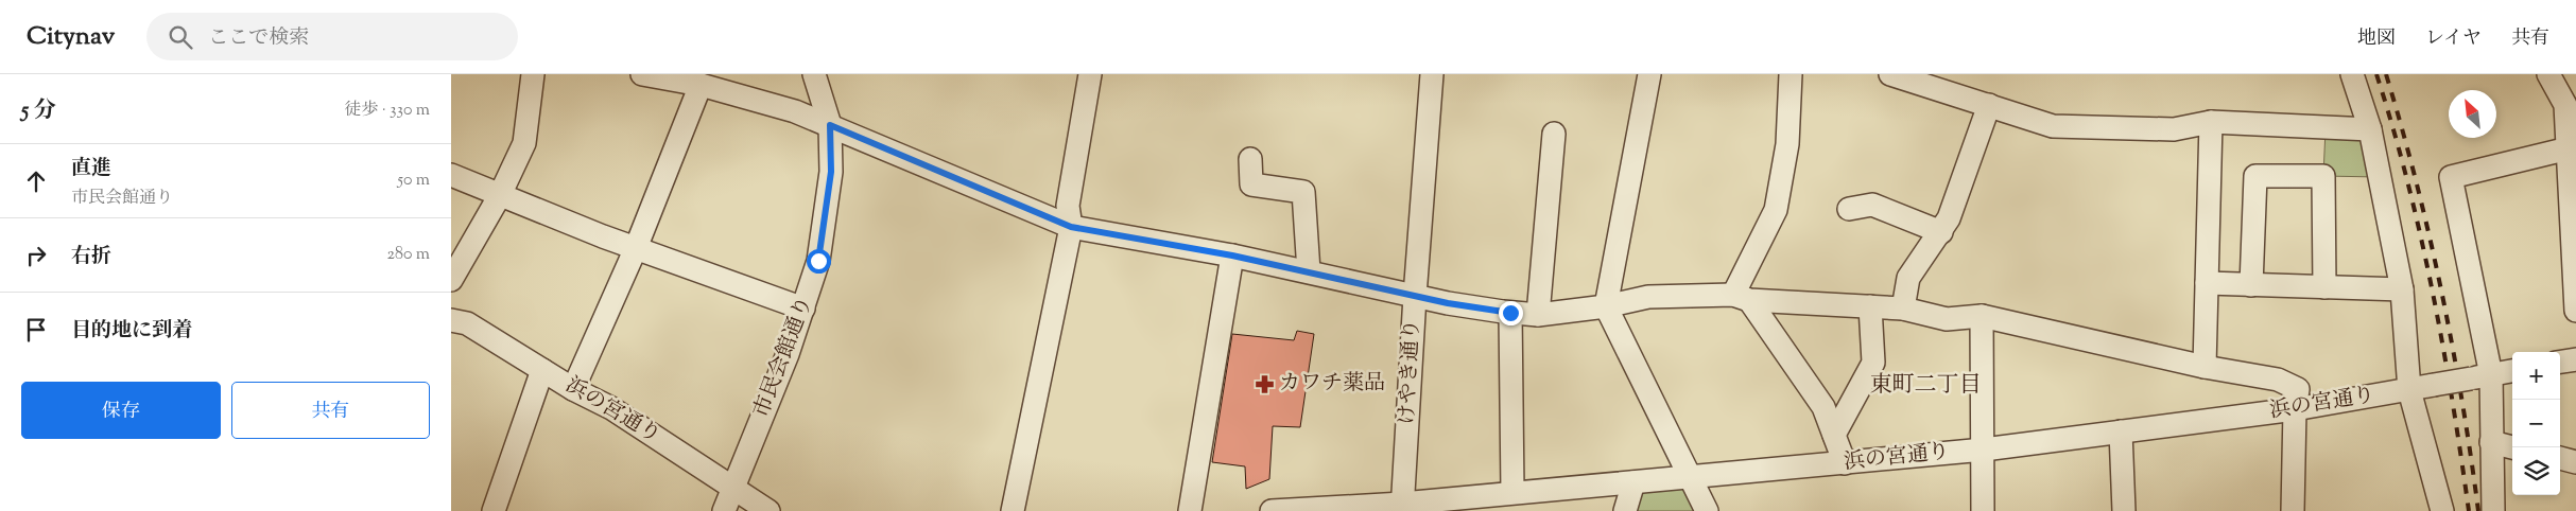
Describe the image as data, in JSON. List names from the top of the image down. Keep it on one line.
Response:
{"streets":{"street":["市民会館通り","けやき通り","浜の宮通り"]},"crossings":[["市民会館通り","浜の宮通り"],["けやき通り","浜の宮通り"]],"districts":["東町二丁目"],"places":{"pharmacy":["カワチ薬品"]},"north":"top left","page":{"header":"Citynav","search":"ここで検索","nav":["地図","レイヤ","共有"],"heading":["5 分","徒歩 · 330 m"],"list":[["直進","市民会館通り","50 m"],["右折","280 m"],"目的地に到着"],"map_buttons":["+","−"],"buttons":["保存","共有"]}}
